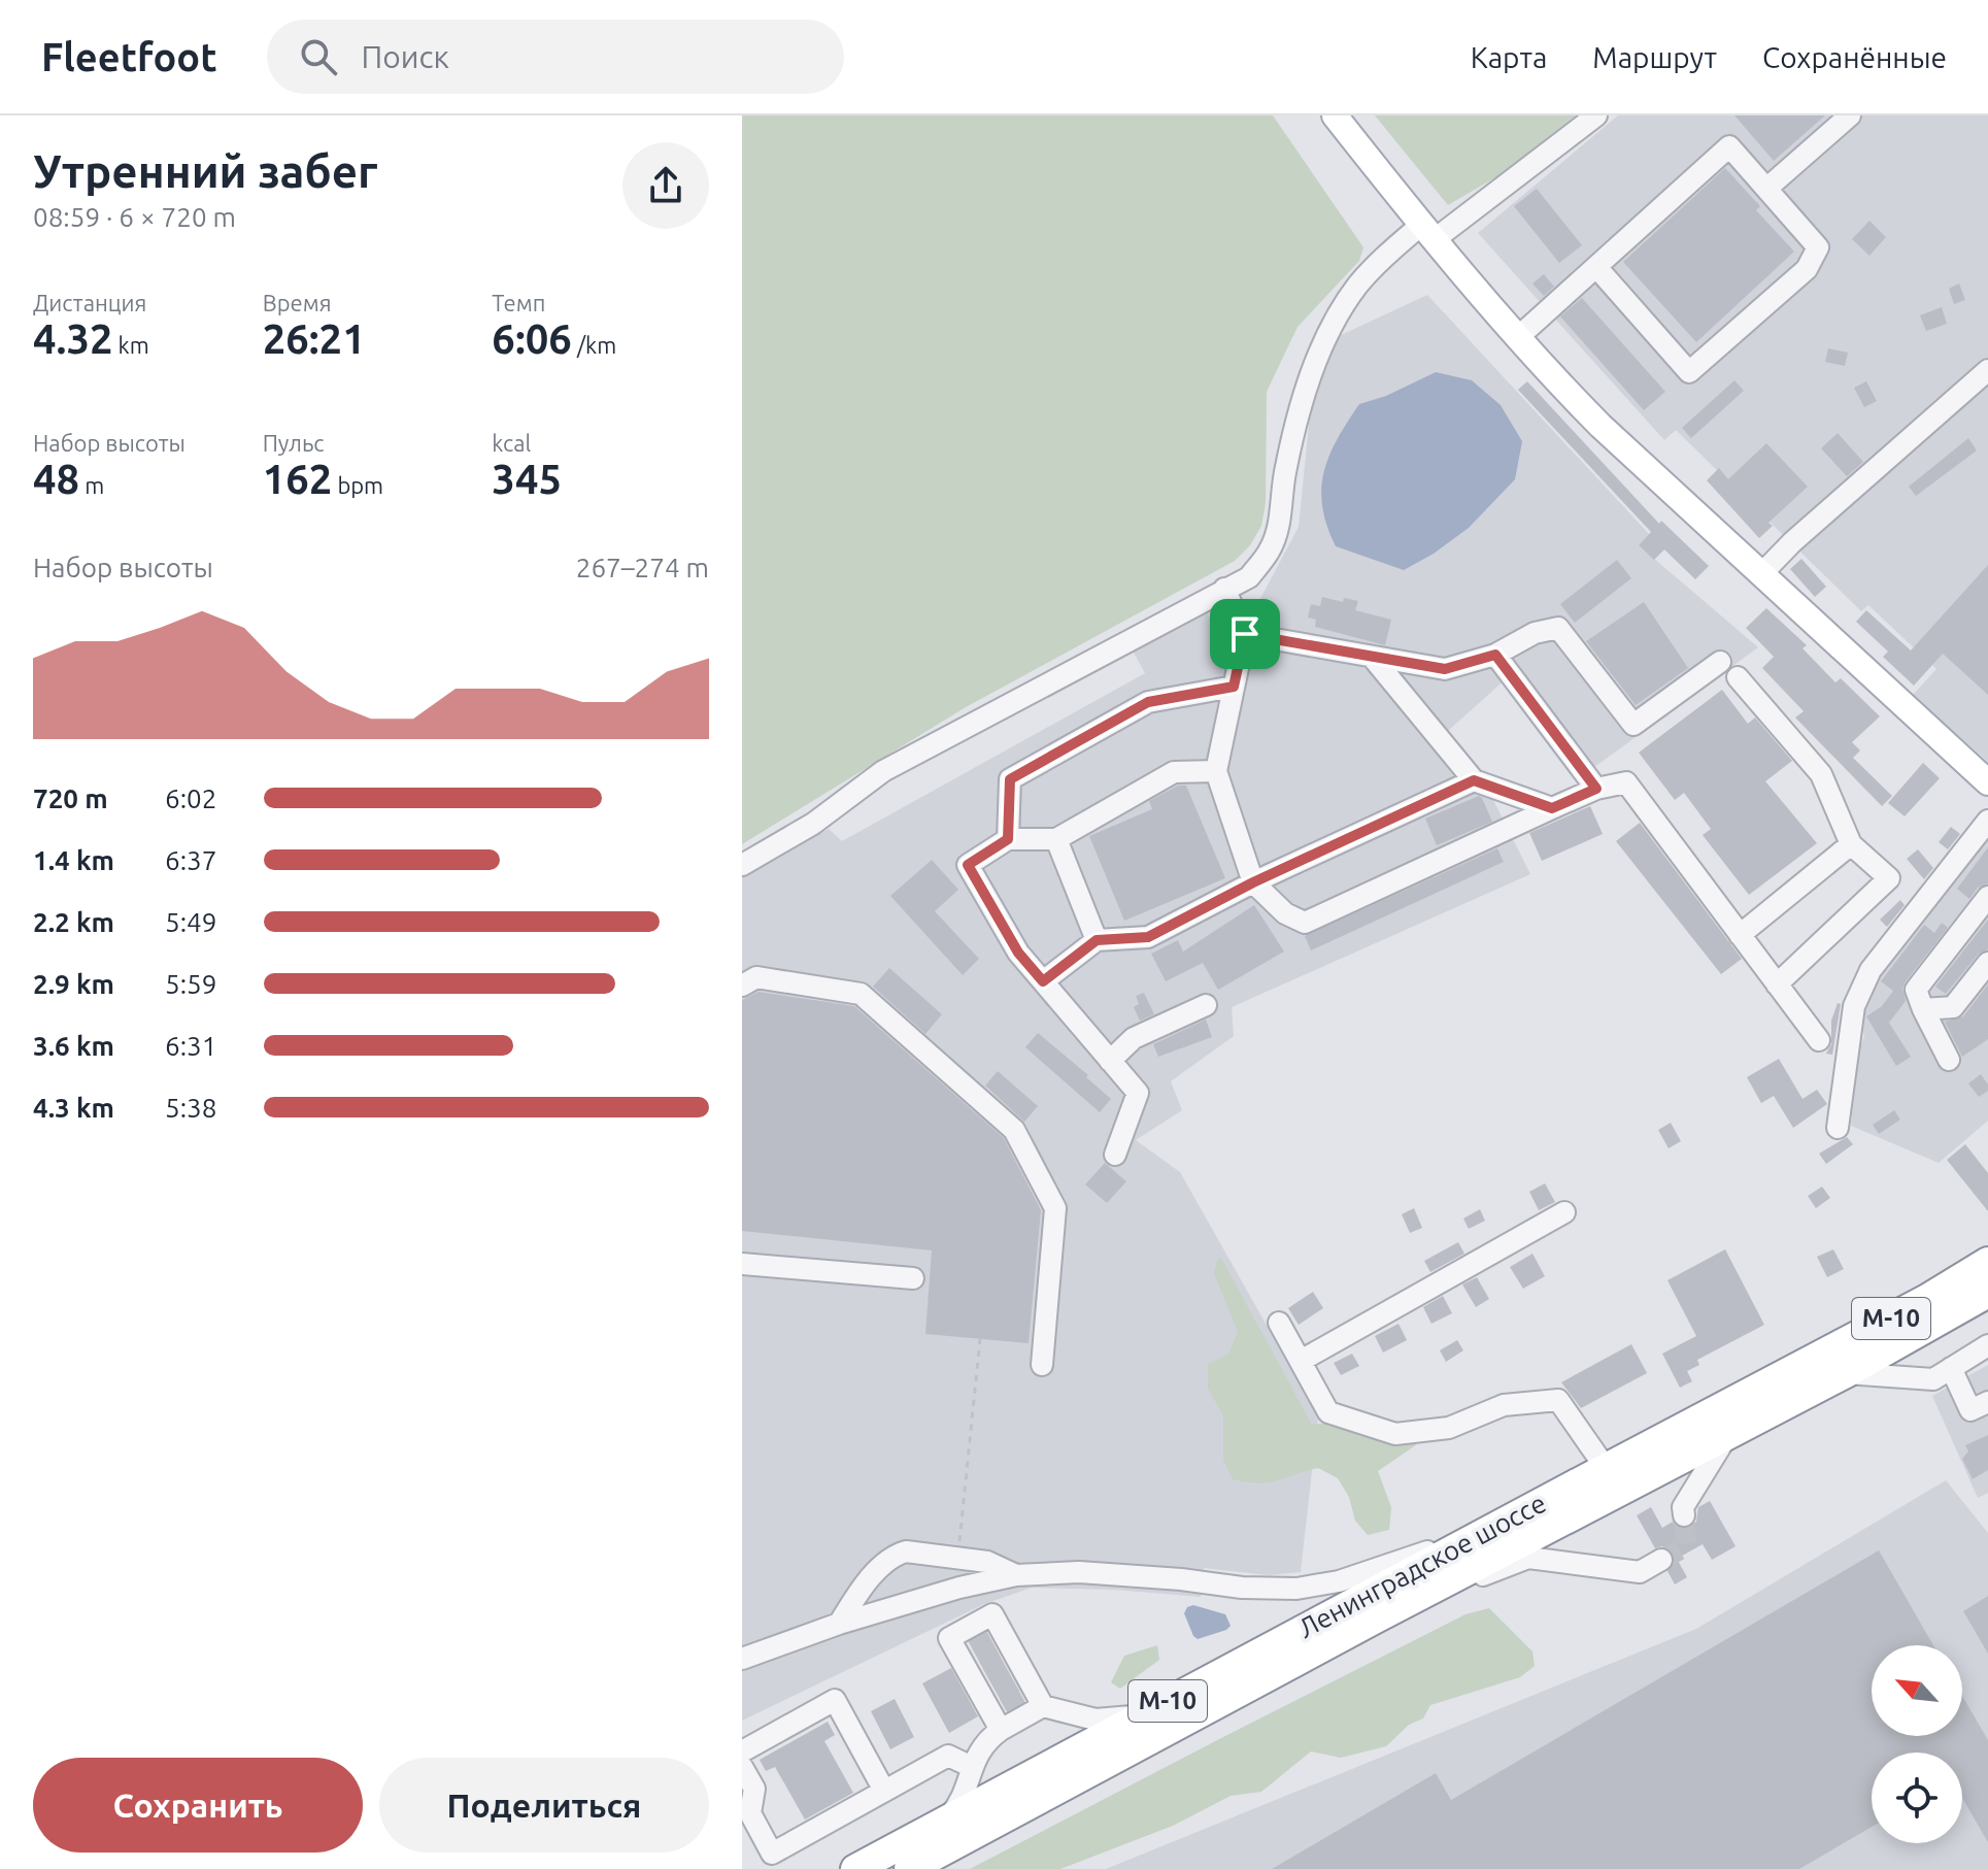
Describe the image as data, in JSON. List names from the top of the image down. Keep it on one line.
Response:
{"streets":{"highway":["М-10","Ленинградское шоссе"]},"north":"top left","page":{"header":"Fleetfoot","search":"Поиск","nav":["Карта","Маршрут","Сохранённые"],"heading":["Утренний забег","08:59 · 6 × 720 m"],"stats":[["Дистанция","4.32 km"],["Время","26:21"],["Темп","6:06 /km"],["Набор высоты","48 m"],["Пульс","162 bpm"],["kcal","345"]],"chart":["Набор высоты","267–274 m"],"list":[{"name":"720 m","note":"6:02"},{"name":"1.4 km","note":"6:37"},{"name":"2.2 km","note":"5:49"},{"name":"2.9 km","note":"5:59"},{"name":"3.6 km","note":"6:31"},{"name":"4.3 km","note":"5:38"}],"buttons":["Сохранить","Поделиться"]}}
